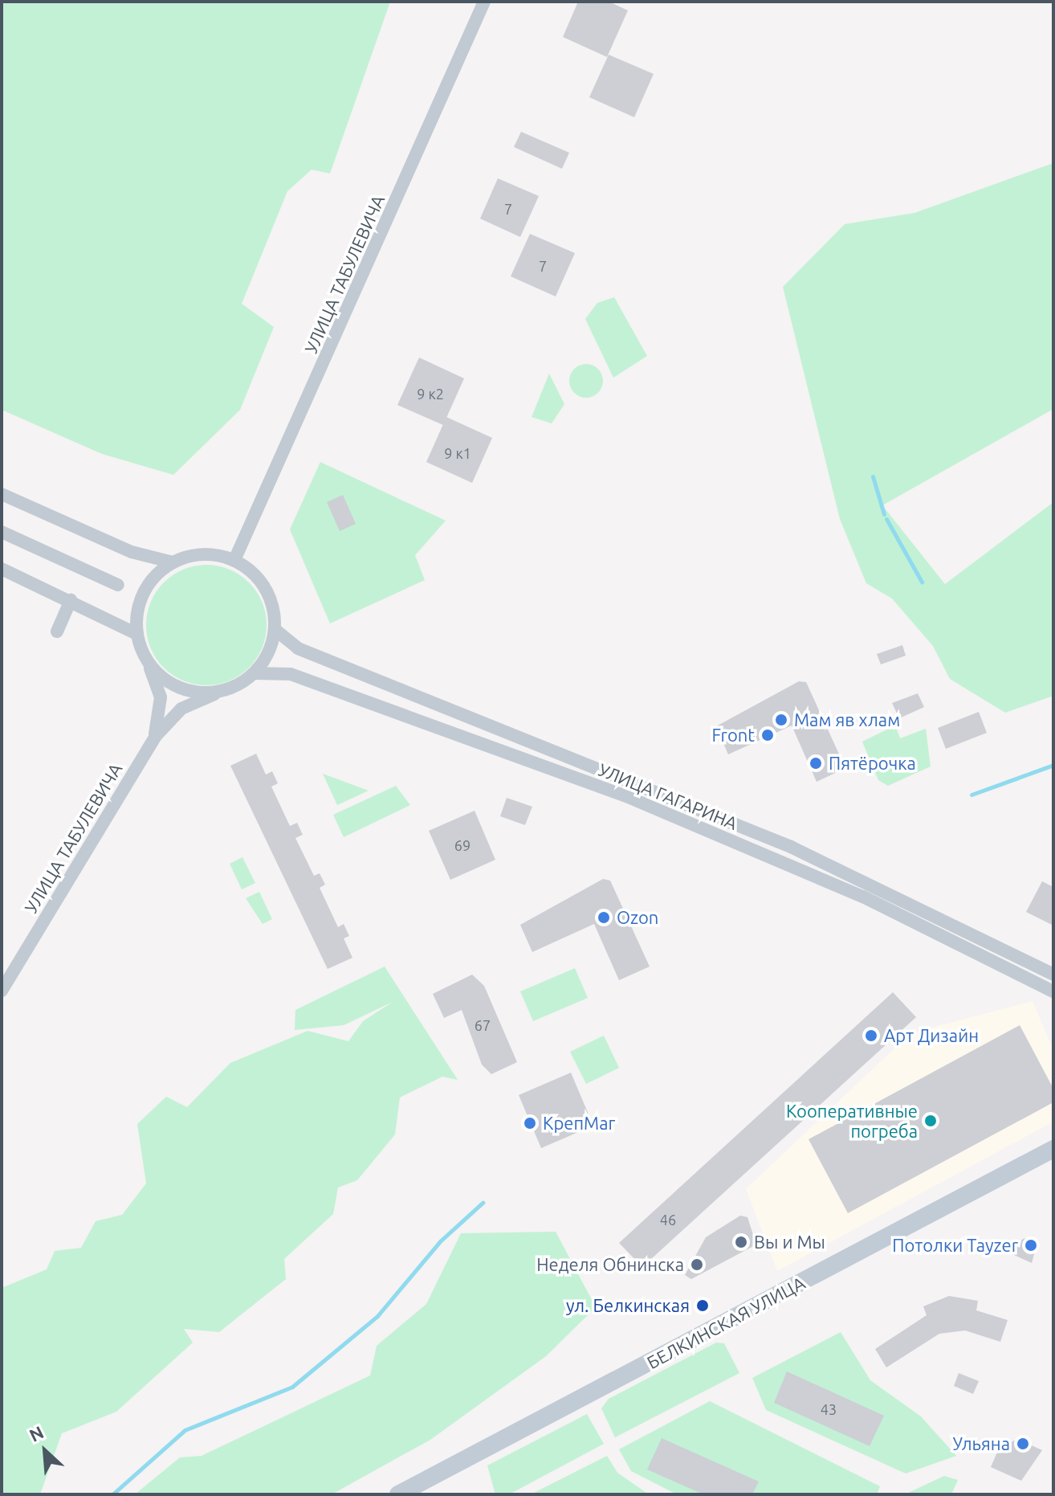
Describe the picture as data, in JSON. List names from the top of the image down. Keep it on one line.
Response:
{"streets":{"main road":["БЕЛКИНСКАЯ УЛИЦА"],"street":["УЛИЦА ТАБУЛЕВИЧА","УЛИЦА ГАГАРИНА"]},"crossings":[["УЛИЦА ТАБУЛЕВИЧА","УЛИЦА ГАГАРИНА"]],"places":["Мам яв хлам","Front","Пятёрочка","Ozon","Арт Дизайн","Кооперативные погреба","КрепМаг","Вы и Мы","Потолки Tayzer","Неделя Обнинска","ул. Белкинская","Ульяна"],"house_numbers":["7","7","9 к2","9 к1","69","67","46","43"],"north":"top left"}
